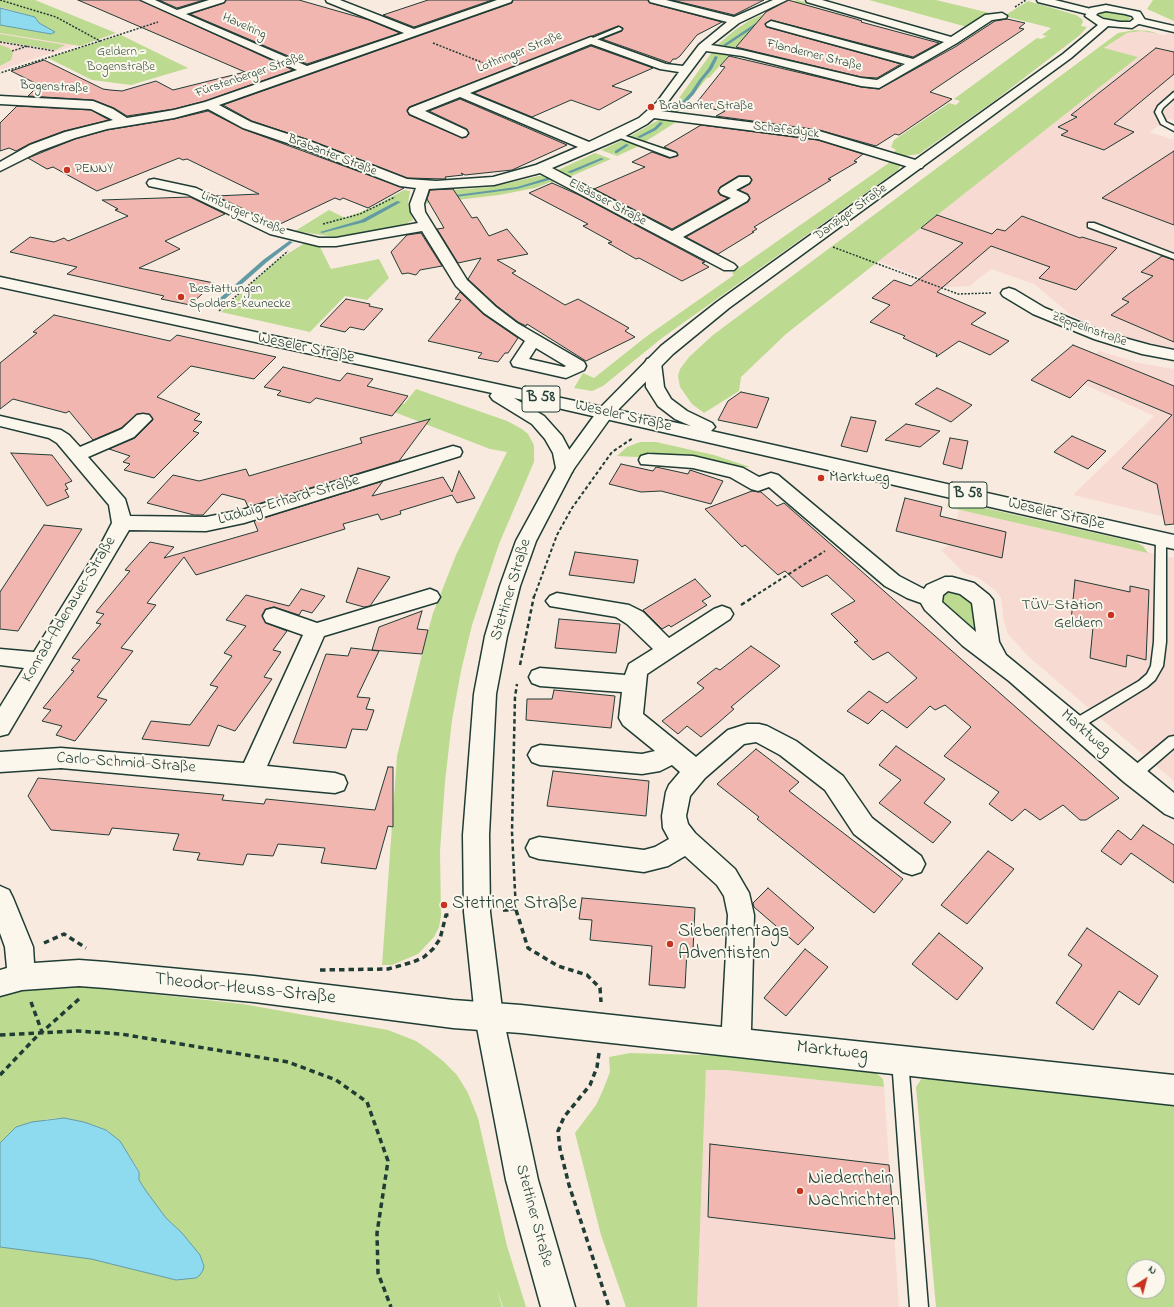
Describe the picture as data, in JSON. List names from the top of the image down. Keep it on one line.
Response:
{"streets":{"street":["Havelring","Lothringer Straße","Flanderner Straße","Fürstenberger Straße","Bogenstraße","Schafsdyck","Brabanter Straße","Elsässer Straße","Danziger Straße","Limburger Straße","Zeppelinstraße","Weseler Straße","B 58","Ludwig-Erhard-Straße","Stettiner Straße","Konrad-Adenauer-Straße","Marktweg","Carlo-Schmid-Straße","Theodor-Heuss-Straße"]},"crossings":[["Havelring","Fürstenberger Straße"],["Lothringer Straße","Brabanter Straße"],["Flanderner Straße","Brabanter Straße"],["Fürstenberger Straße","Bogenstraße"],["Fürstenberger Straße","Brabanter Straße"],["Schafsdyck","Brabanter Straße"],["Schafsdyck","Danziger Straße"],["Brabanter Straße","Elsässer Straße"],["Danziger Straße","Weseler Straße"],["Danziger Straße","Stettiner Straße"],["Weseler Straße","Stettiner Straße"],["Ludwig-Erhard-Straße","Konrad-Adenauer-Straße"],["Stettiner Straße","Marktweg"],["Stettiner Straße","Theodor-Heuss-Straße"],["Marktweg","Theodor-Heuss-Straße"]],"parks":["Geldern - Bogenstraße"],"places":["Brabanter Straße","PENNY","Bestattungen Spolders-Keunecke","Marktweg","TÜV-Station Geldern","Stettiner Straße","Siebententags Adventisten","Niederrhein Nachrichten"],"north":"top right"}
